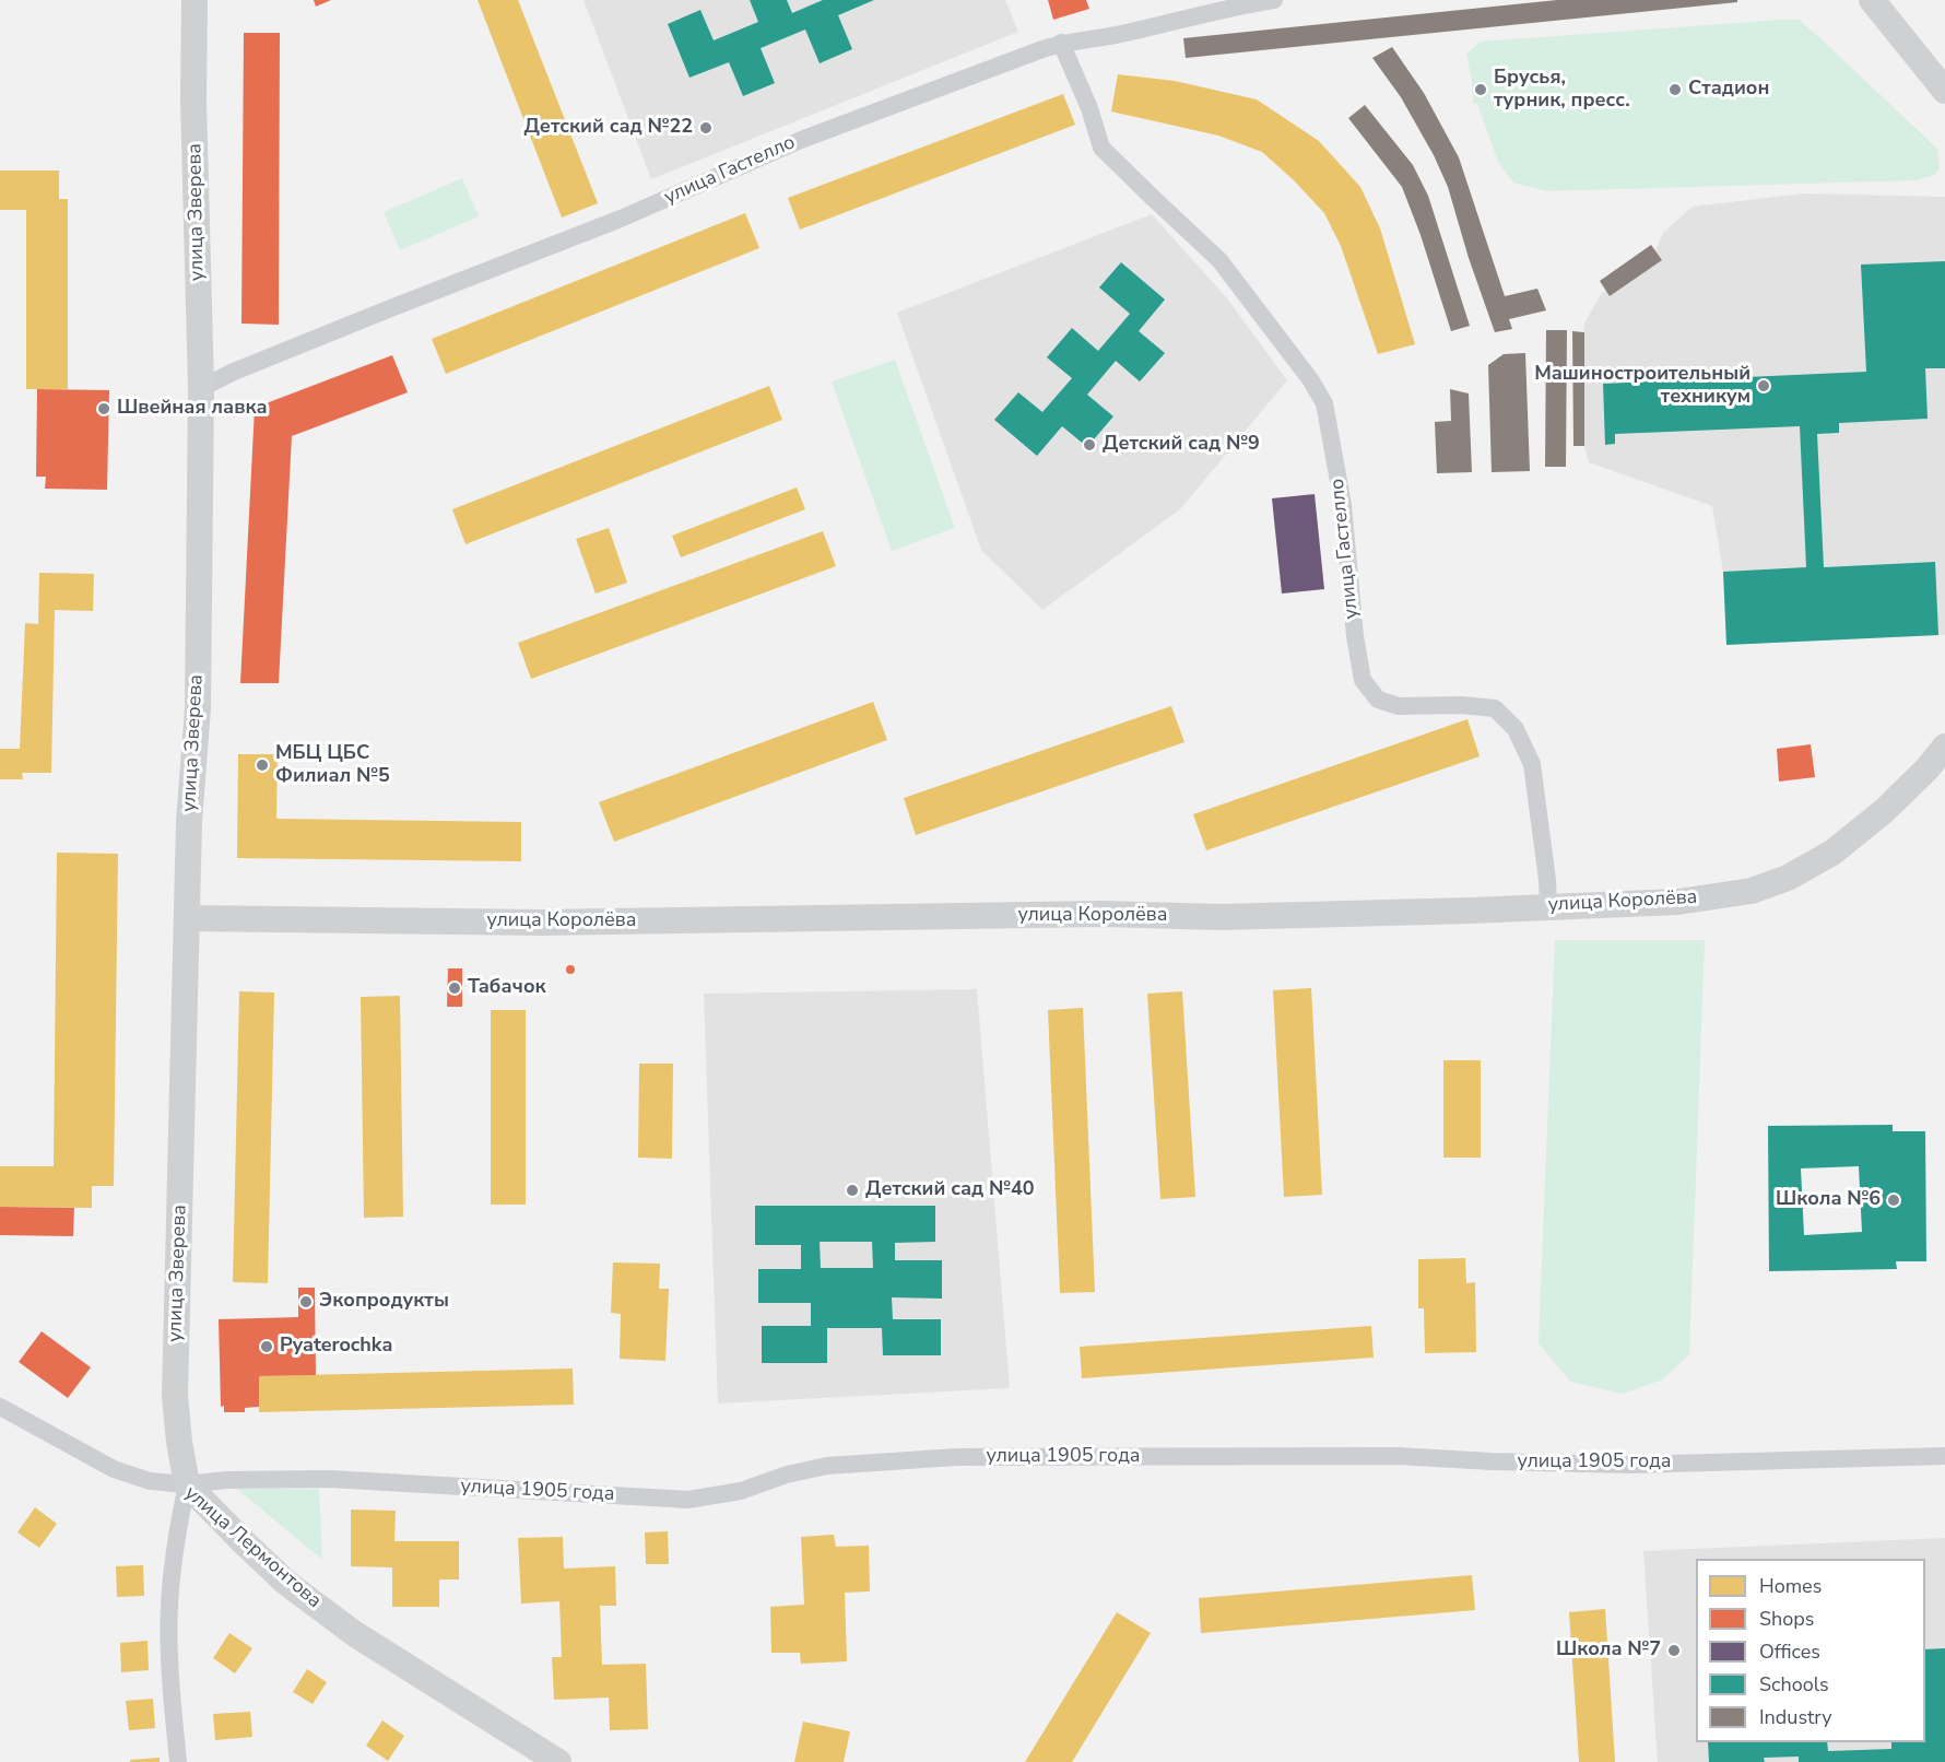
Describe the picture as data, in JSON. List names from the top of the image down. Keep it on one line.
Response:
{"streets":{"main road":["улица Зверева","улица Королёва","улица Лермонтова"],"street":["улица Гастелло","улица 1905 года"]},"crossings":[["улица Гастелло","улица Зверева"],["улица Гастелло","улица Королёва"],["улица Зверева","улица Королёва"],["улица Зверева","улица 1905 года"],["улица Зверева","улица Лермонтова"],["улица 1905 года","улица Лермонтова"]],"places":["Брусья, турник, пресс.","Стадион","Детский сад №22","Машиностроительный техникум","Швейная лавка","Детский сад №9","МБЦ ЦБС Филиал №5","Табачок","Детский сад №40","Школа №6","Экопродукты","Pyaterochka","Школа №7"],"legend":["Homes","Shops","Offices","Schools","Industry"]}
